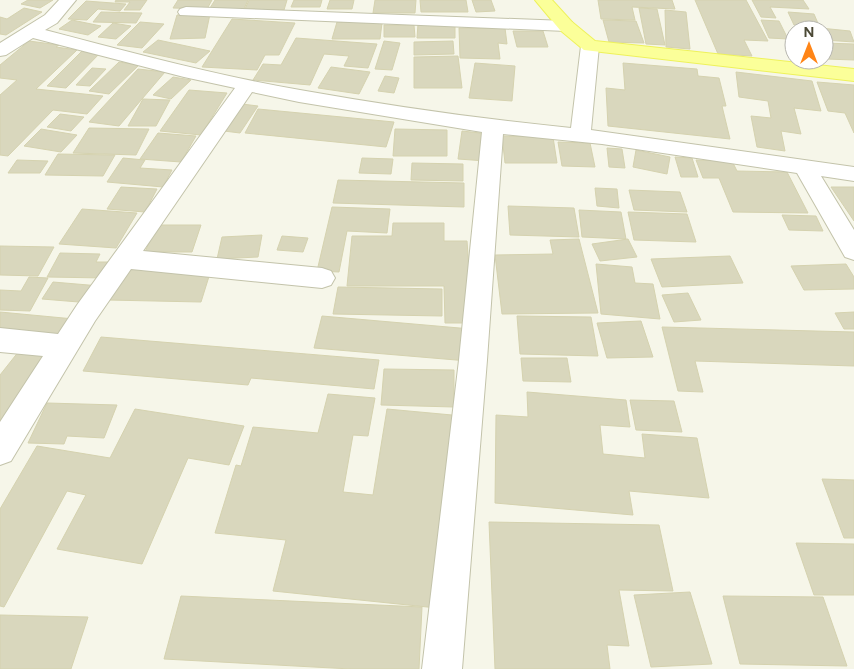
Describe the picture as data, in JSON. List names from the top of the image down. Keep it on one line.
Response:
{"north":"top"}
